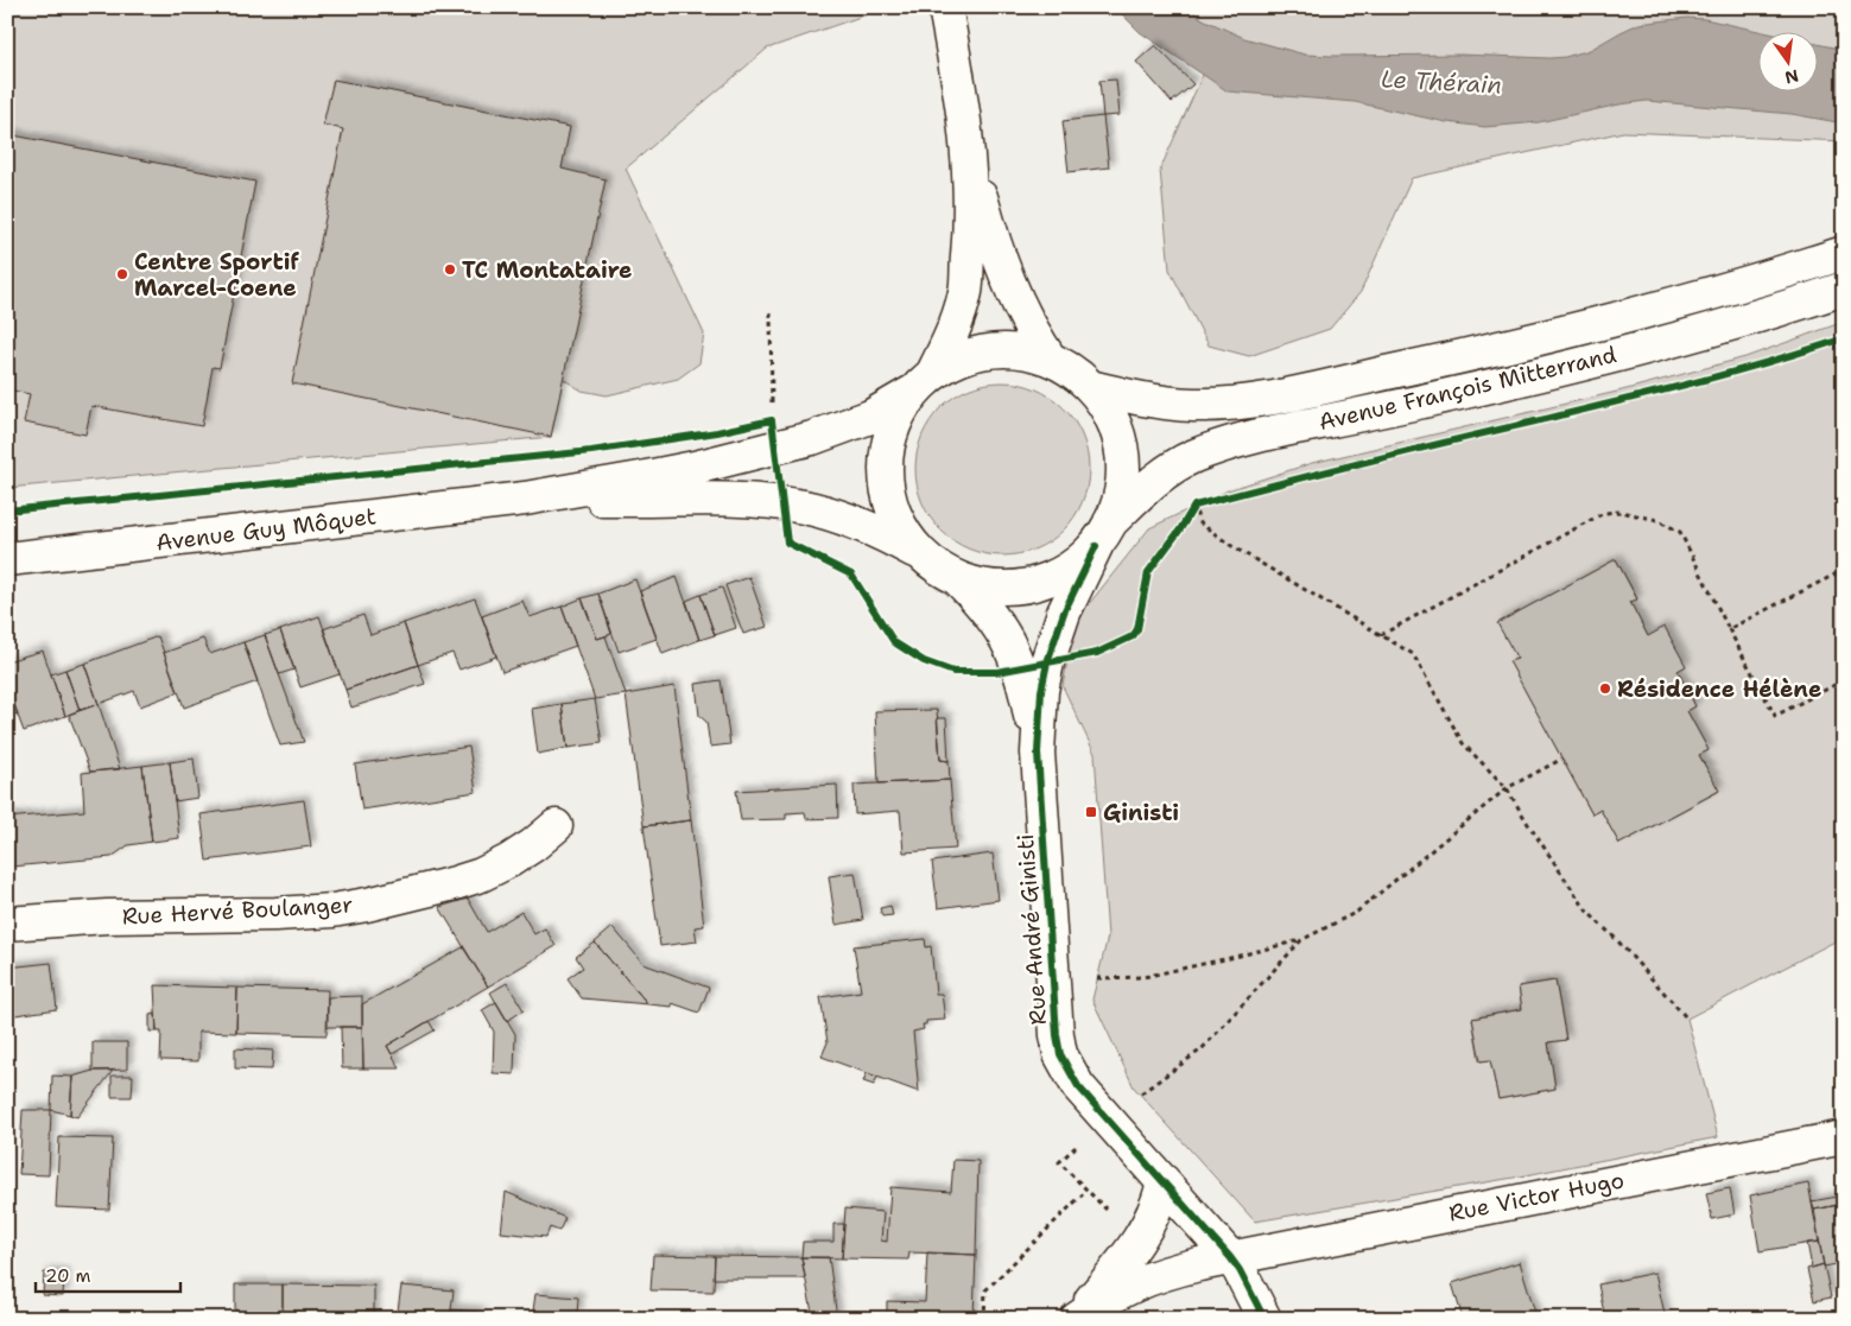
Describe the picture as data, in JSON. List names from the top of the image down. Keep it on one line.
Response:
{"streets":{"main road":["Avenue François Mitterrand","Avenue Guy Môquet","Rue Hervé Boulanger","Rue André Ginisti","Rue Victor Hugo"]},"crossings":[["Avenue François Mitterrand","Rue André Ginisti"],["Rue André Ginisti","Rue Victor Hugo"]],"water":["Le Thérain"],"places":{"other":["TC Montataire","Centre Sportif Marcel-Coene","Résidence Hélène"],"transit":["Ginisti"]},"scale_bar":"20 m","north":"bottom"}
